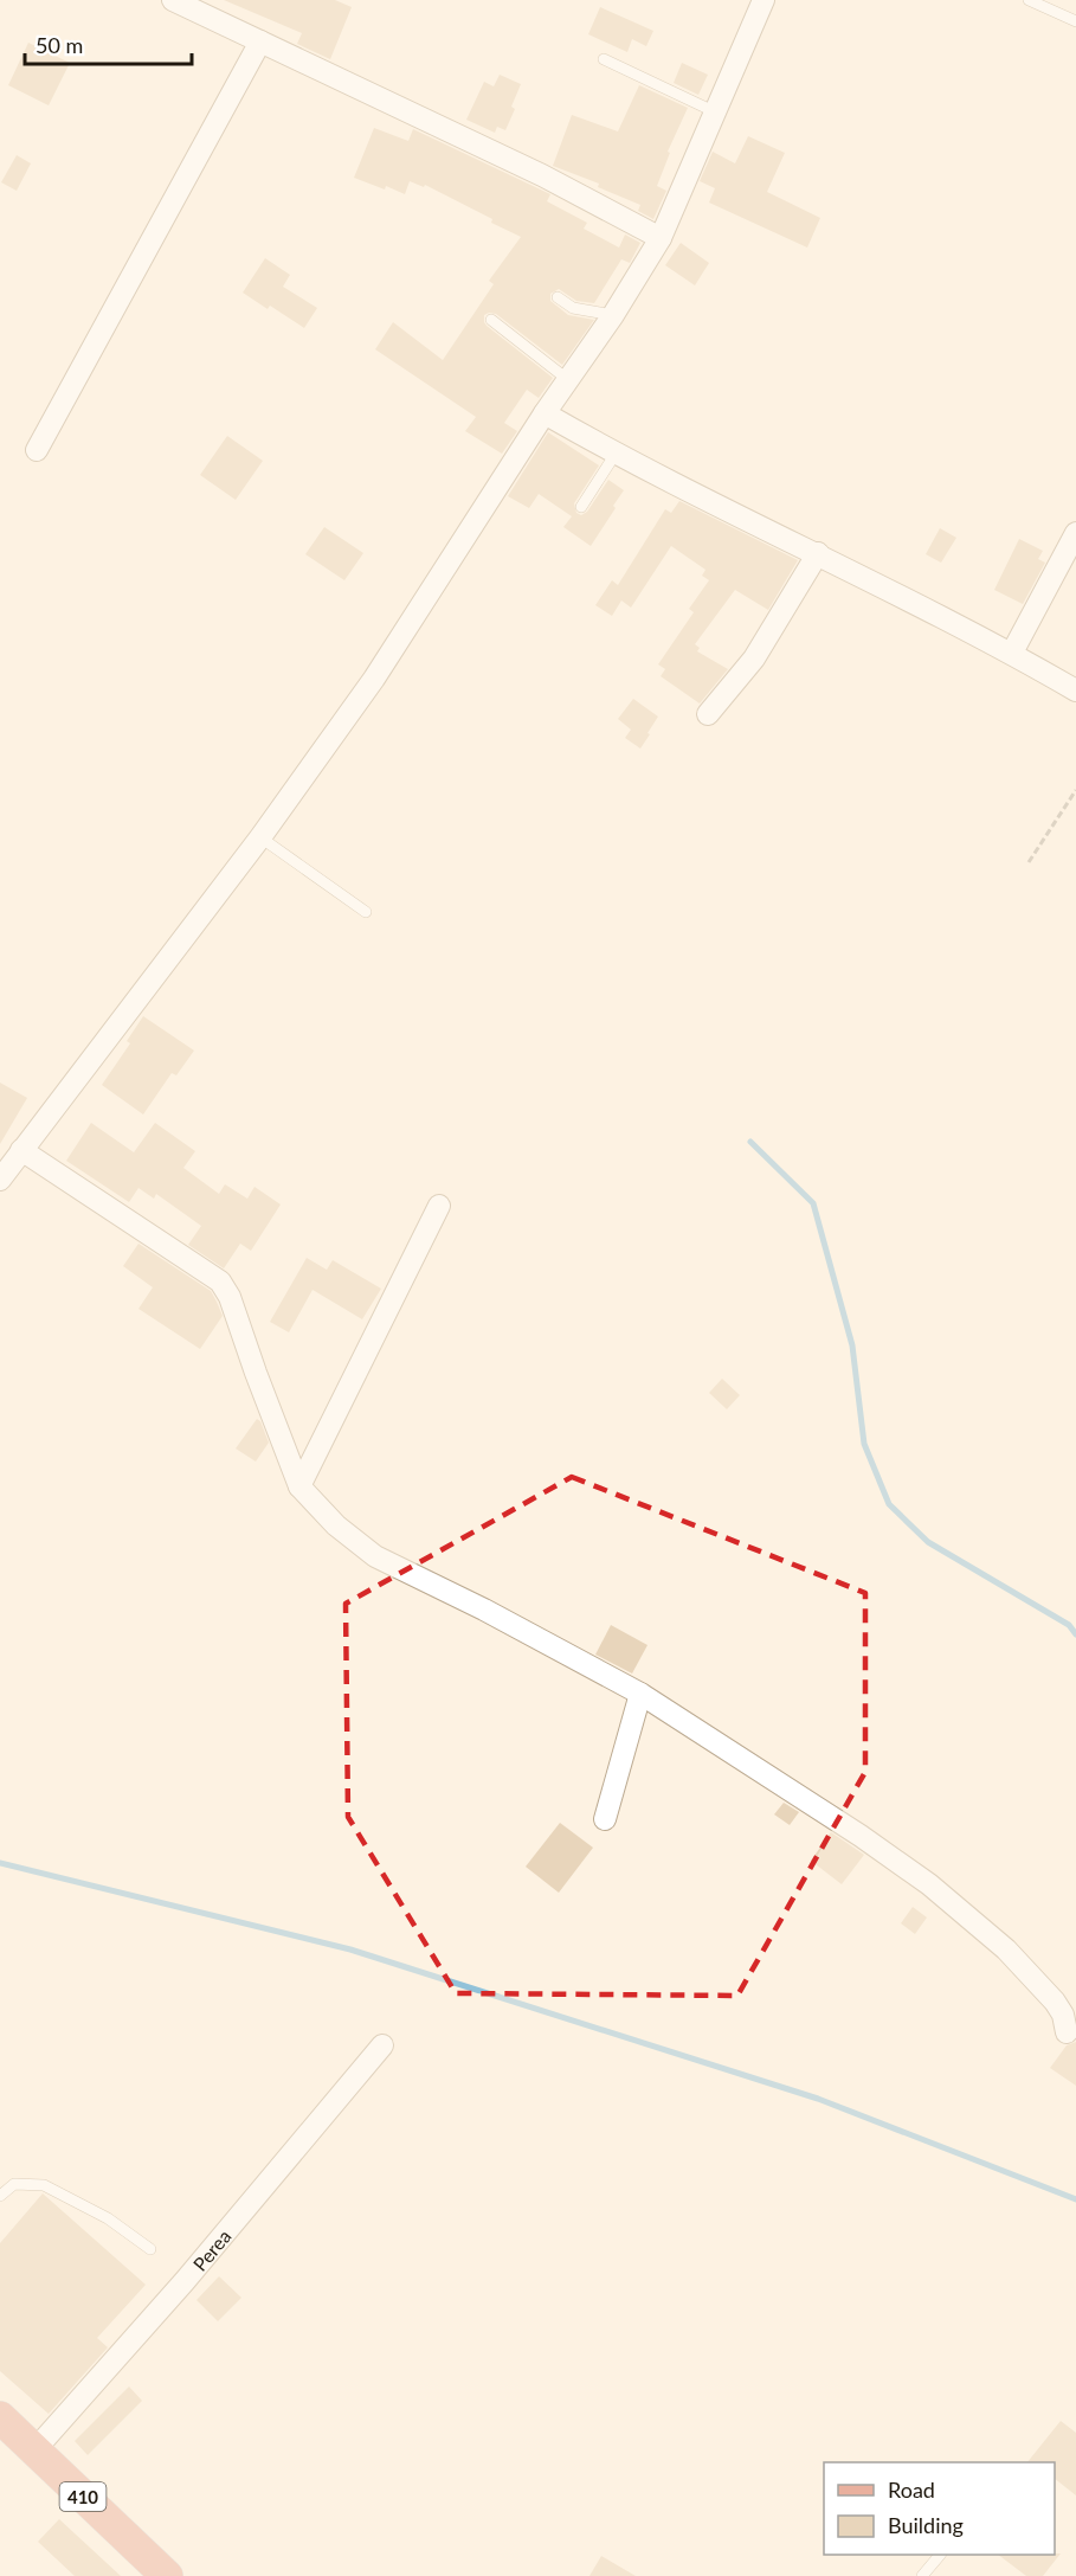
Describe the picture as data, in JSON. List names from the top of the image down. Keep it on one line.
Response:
{"streets":{"main road":["410"],"street":["Perea"]},"crossings":[["Perea","410"]],"legend":["Road","Building"],"scale_bar":"50 m"}
